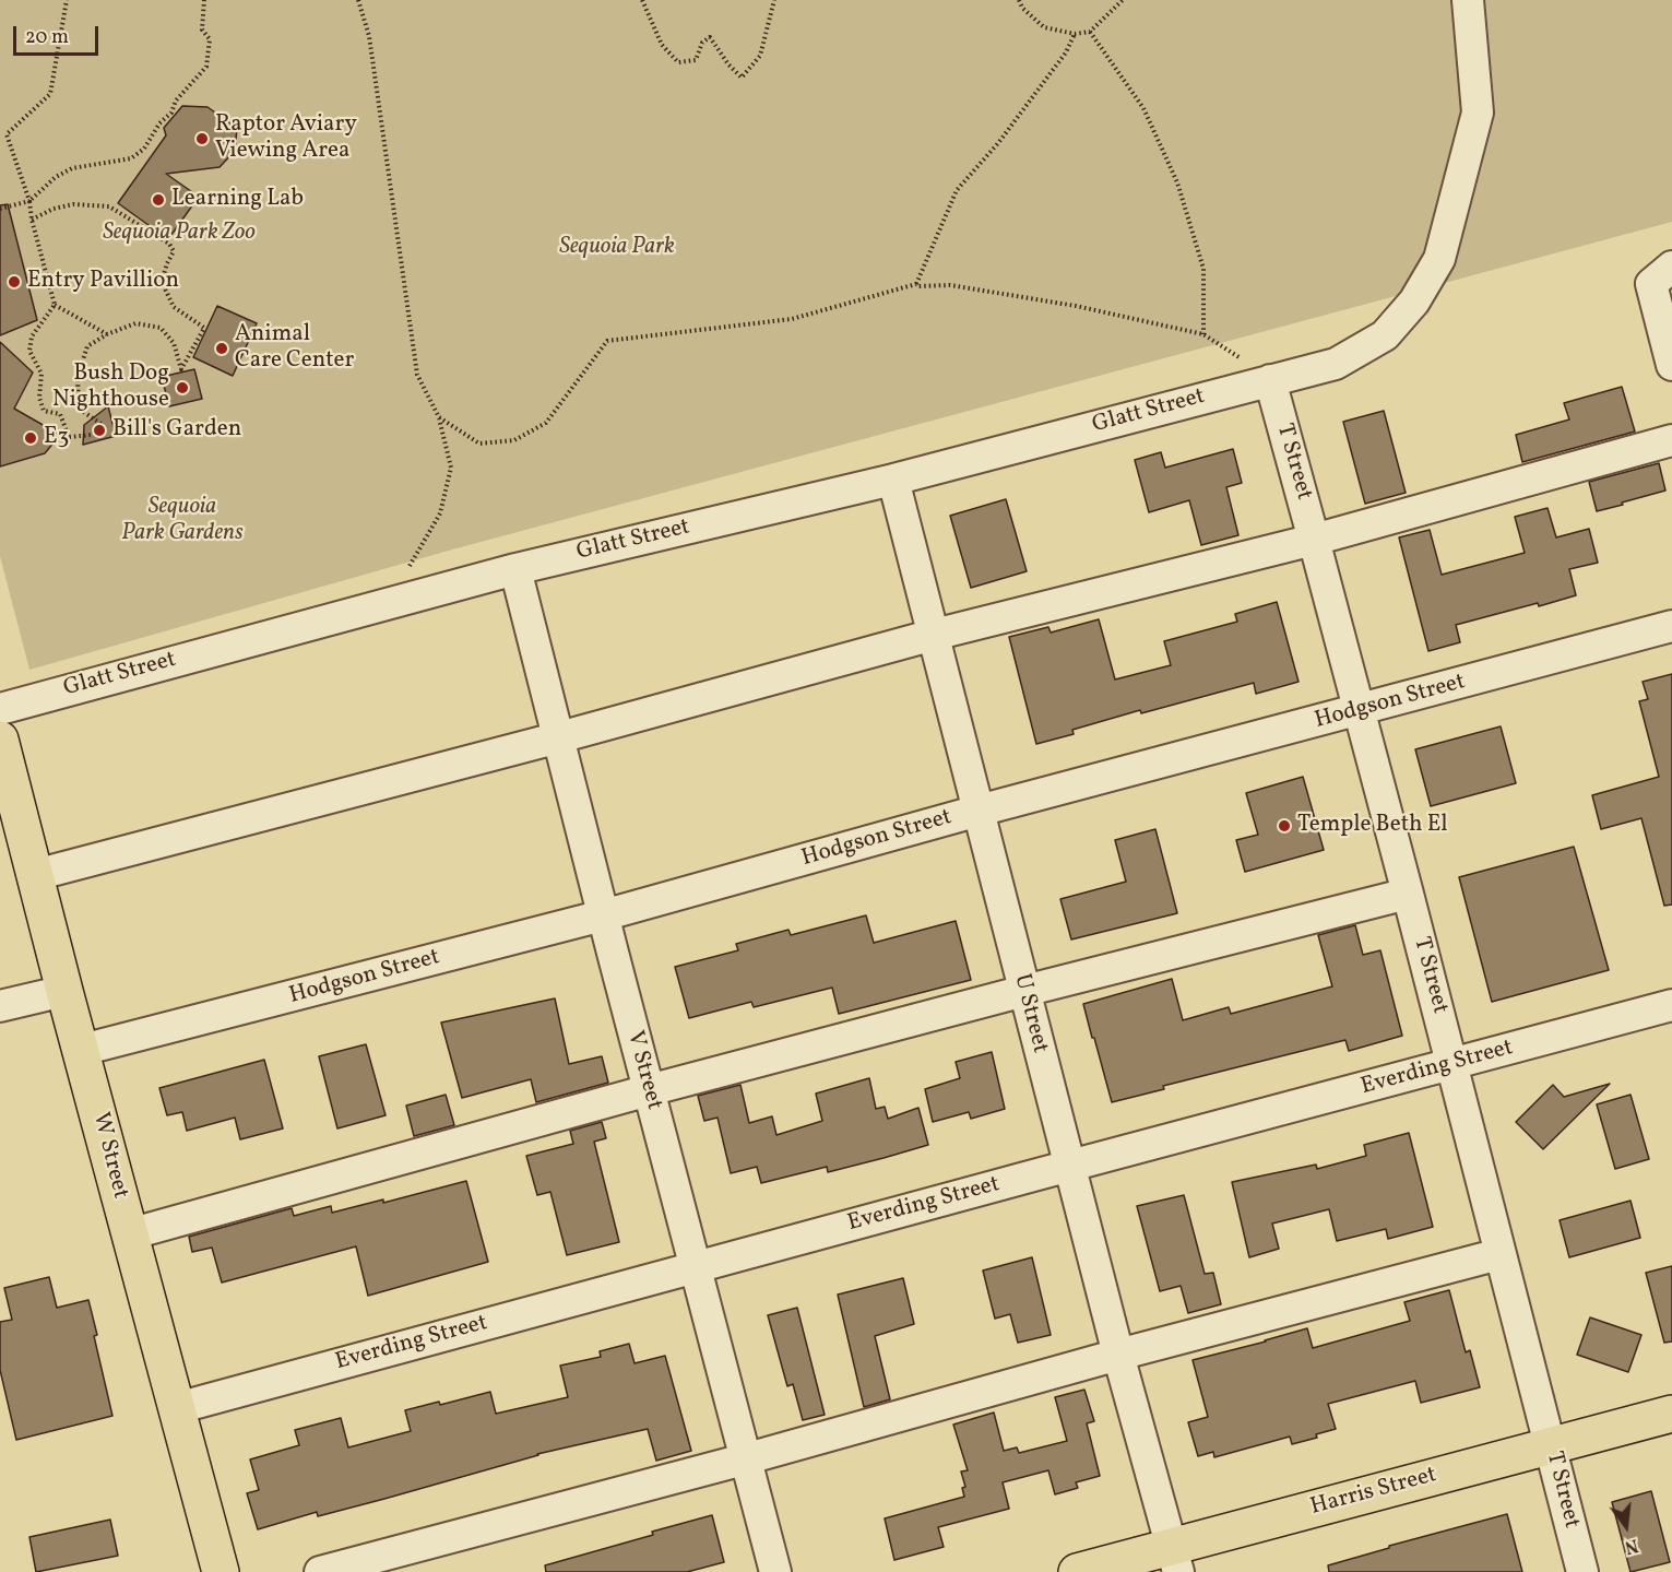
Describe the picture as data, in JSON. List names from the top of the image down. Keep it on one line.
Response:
{"streets":{"main road":["W Street","Harris Street"],"street":["Glatt Street","T Street","Hodgson Street","U Street","Everding Street","V Street"]},"crossings":[["Glatt Street","T Street"],["Glatt Street","U Street"],["Glatt Street","V Street"],["T Street","Hodgson Street"],["T Street","Everding Street"],["T Street","Harris Street"],["Hodgson Street","U Street"],["Hodgson Street","V Street"],["Hodgson Street","W Street"],["U Street","Everding Street"],["U Street","Harris Street"],["Everding Street","V Street"],["Everding Street","W Street"]],"parks":["Sequoia Park Zoo","Sequoia Park","Sequoia Park Gardens"],"places":["Raptor Aviary Viewing Area","Learning Lab","Entry Pavillion","Animal Care Center","Bush Dog Nighthouse","Bill's Garden","E3","Temple Beth El"],"scale_bar":"20 m","north":"bottom"}
